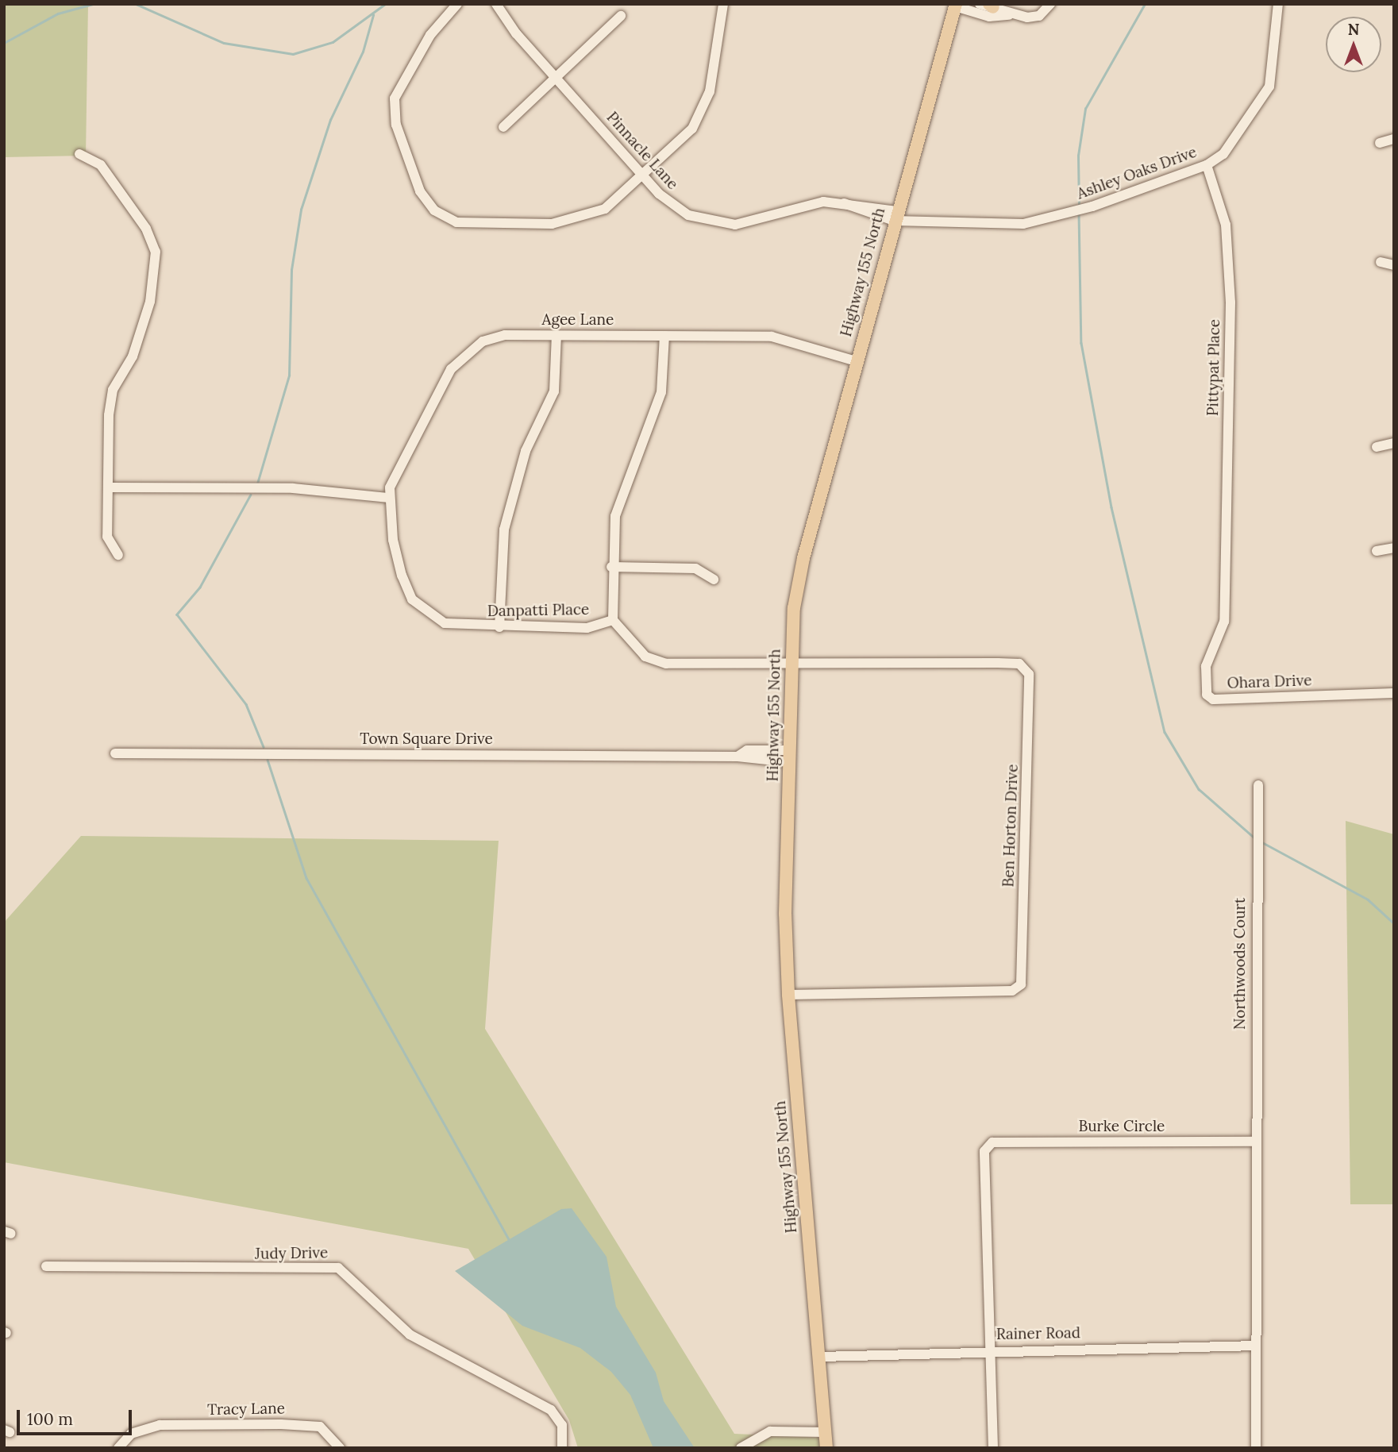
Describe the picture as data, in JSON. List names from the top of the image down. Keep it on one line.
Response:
{"streets":{"main road":["Highway 155 North"],"street":["Pinnacle Lane","Ashley Oaks Drive","Agee Lane","Pittypat Place","Danpatti Place","Ohara Drive","Town Square Drive","Ben Horton Drive","Northwoods Court","Burke Circle","Judy Drive","Rainer Road","Tracy Lane"]},"crossings":[["Pinnacle Lane","Ashley Oaks Drive"],["Pinnacle Lane","Highway 155 North"],["Ashley Oaks Drive","Highway 155 North"],["Ashley Oaks Drive","Pittypat Place"],["Highway 155 North","Agee Lane"],["Highway 155 North","Town Square Drive"],["Highway 155 North","Ben Horton Drive"],["Highway 155 North","Rainer Road"],["Agee Lane","Danpatti Place"],["Pittypat Place","Ohara Drive"],["Northwoods Court","Burke Circle"],["Burke Circle","Rainer Road"]],"scale_bar":"100 m","north":"top"}
